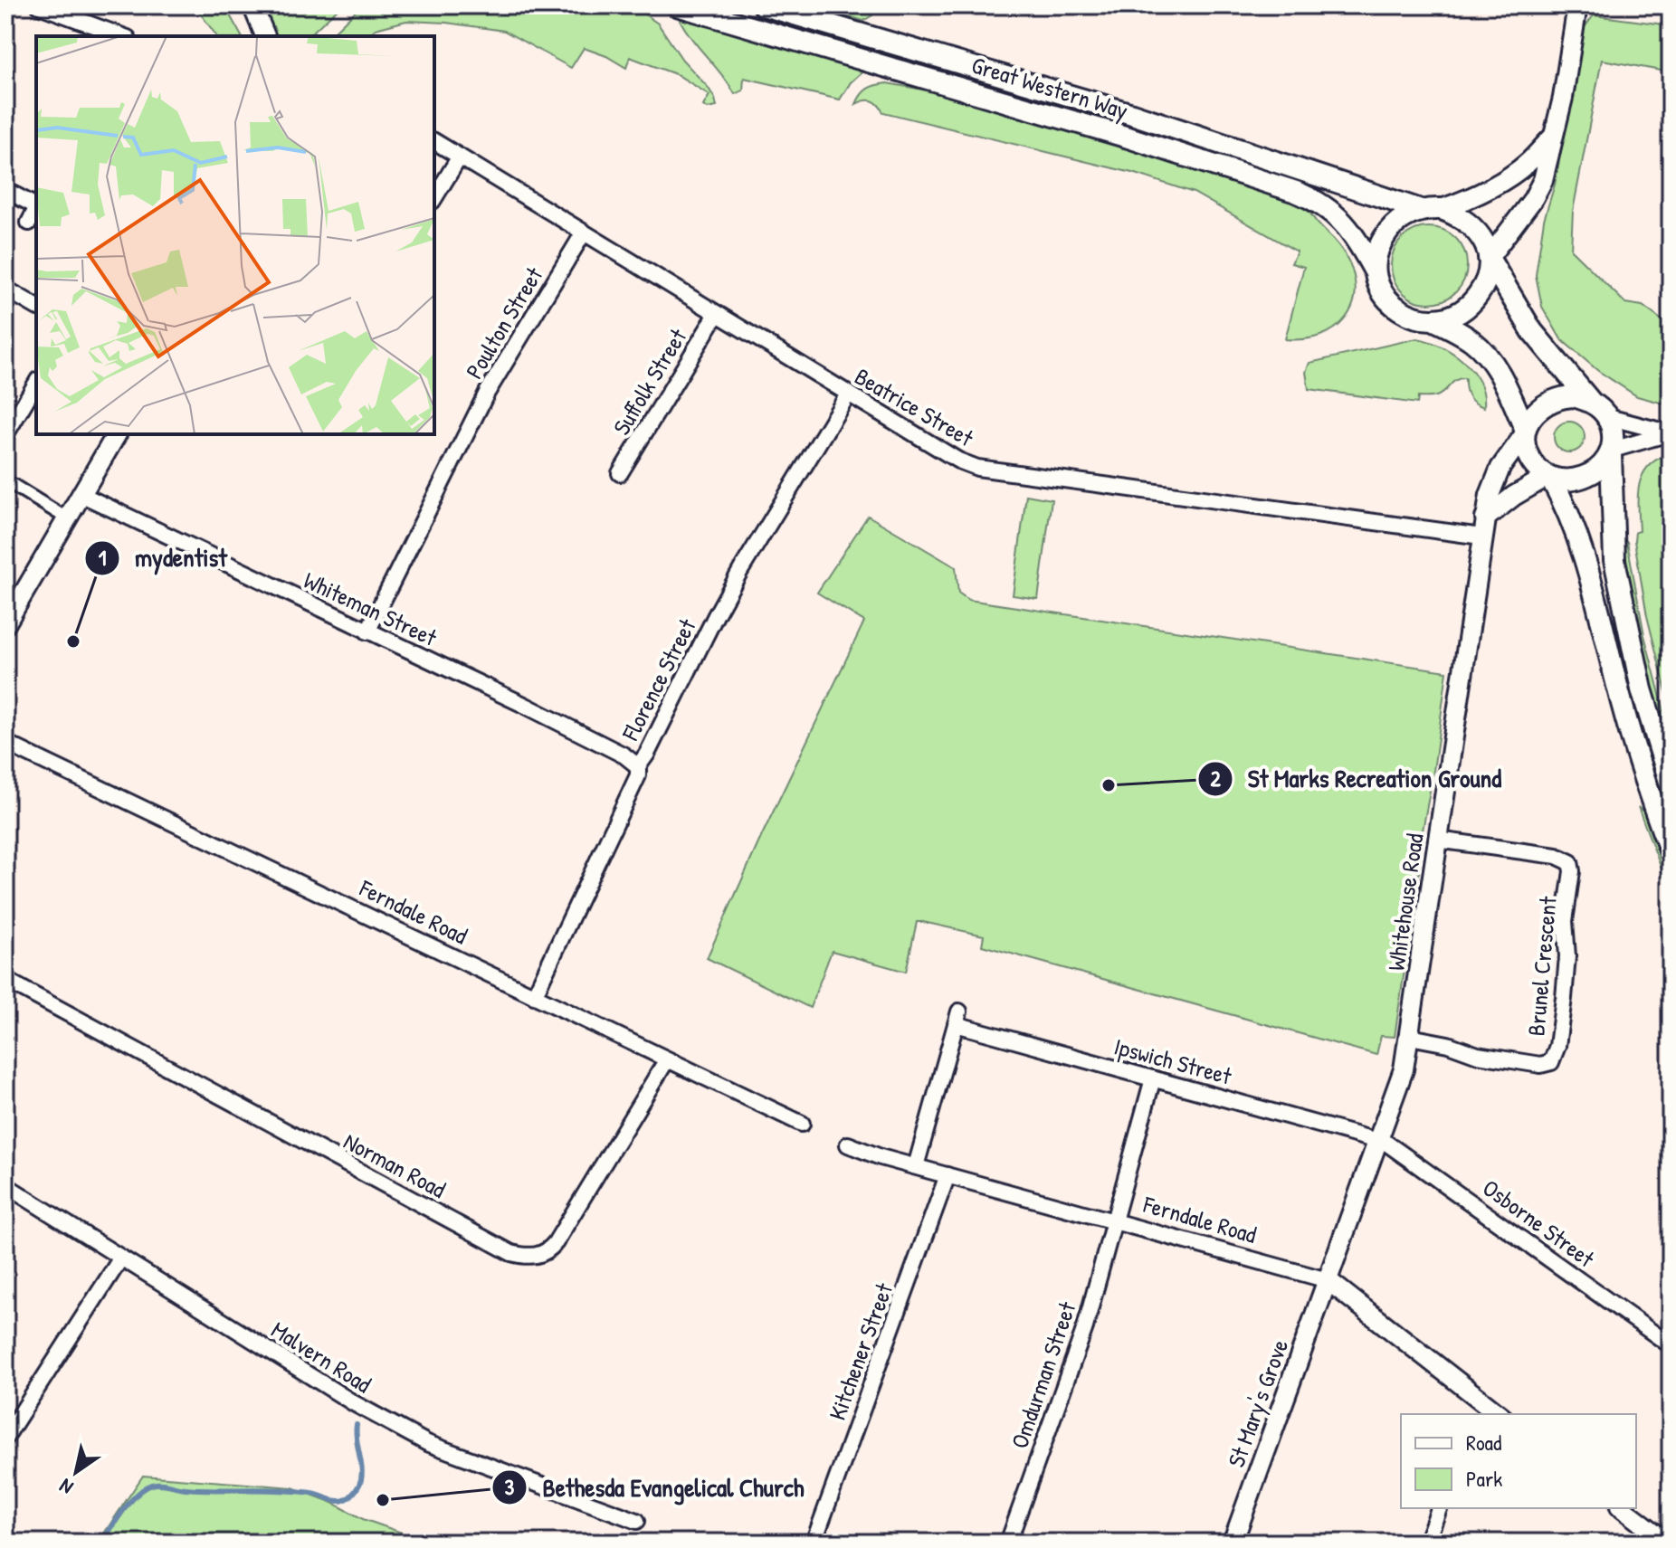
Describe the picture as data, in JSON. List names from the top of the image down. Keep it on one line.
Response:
{"streets":{"main road":["Great Western Way"],"street":["Poulton Street","Suffolk Street","Beatrice Street","Whiteman Street","Florence Street","Whitehouse Road","Ferndale Road","Brunel Crescent","Ipswich Street","Norman Road","Osborne Street","Kitchener Street","Malvern Road","Omdurman Street","St Mary's Grove"]},"crossings":[["Poulton Street","Beatrice Street"],["Poulton Street","Whiteman Street"],["Suffolk Street","Beatrice Street"],["Beatrice Street","Florence Street"],["Beatrice Street","Whitehouse Road"],["Whiteman Street","Florence Street"],["Florence Street","Ferndale Road"],["Whitehouse Road","Ferndale Road"],["Whitehouse Road","Brunel Crescent"],["Whitehouse Road","Ipswich Street"],["Whitehouse Road","Osborne Street"],["Whitehouse Road","St Mary's Grove"],["Ferndale Road","Ipswich Street"],["Ferndale Road","Norman Road"],["Ferndale Road","Kitchener Street"],["Ferndale Road","Omdurman Street"],["Ferndale Road","St Mary's Grove"],["Ipswich Street","Osborne Street"],["Ipswich Street","Omdurman Street"]],"places":["mydentist","St Marks Recreation Ground","Bethesda Evangelical Church"],"legend":["Road","Park"],"north":"bottom left"}
